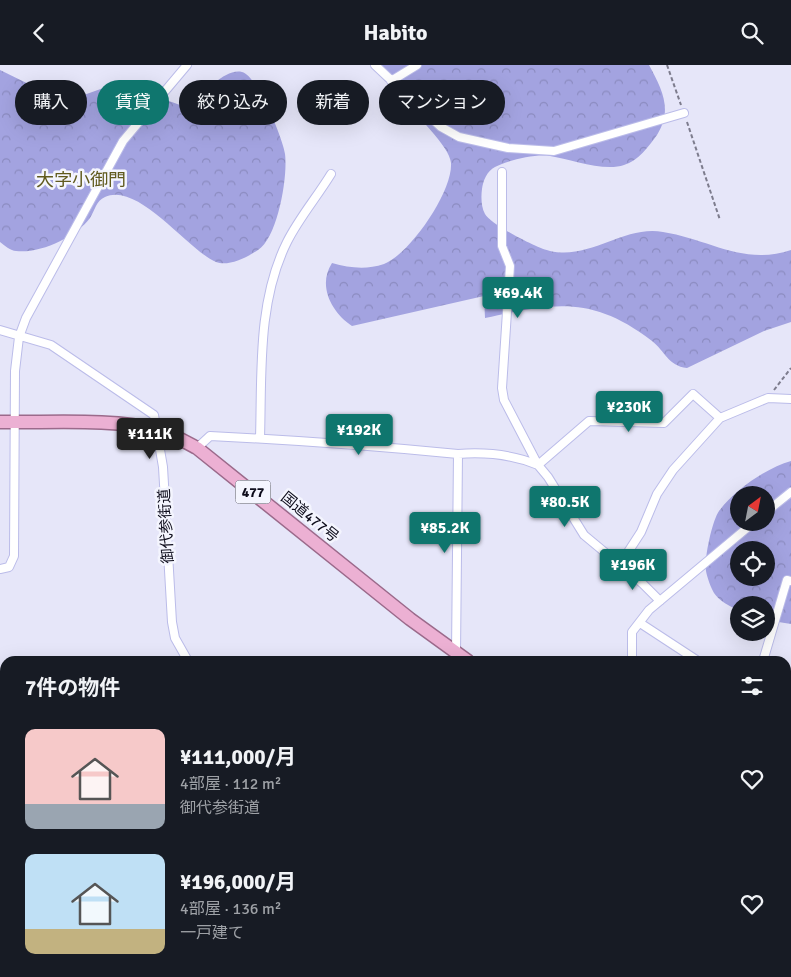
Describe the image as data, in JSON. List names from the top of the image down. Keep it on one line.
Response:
{"streets":{"highway":["477","国道477号"],"street":["御代参街道"]},"crossings":[["国道477号","御代参街道"]],"districts":["大字小御門"],"north":"top right","page":{"header":"Habito","chip":["購入","賃貸","絞り込み","新着","マンション"],"price":["¥69.4K","¥230K","¥192K","¥111K","¥80.5K","¥85.2K","¥196K"],"heading":"7件の物件","list":[{"name":"¥111,000/月","note":"4部屋 · 112 m² · 御代参街道"},{"name":"¥196,000/月","note":"4部屋 · 136 m² · 一戸建て"}]}}
